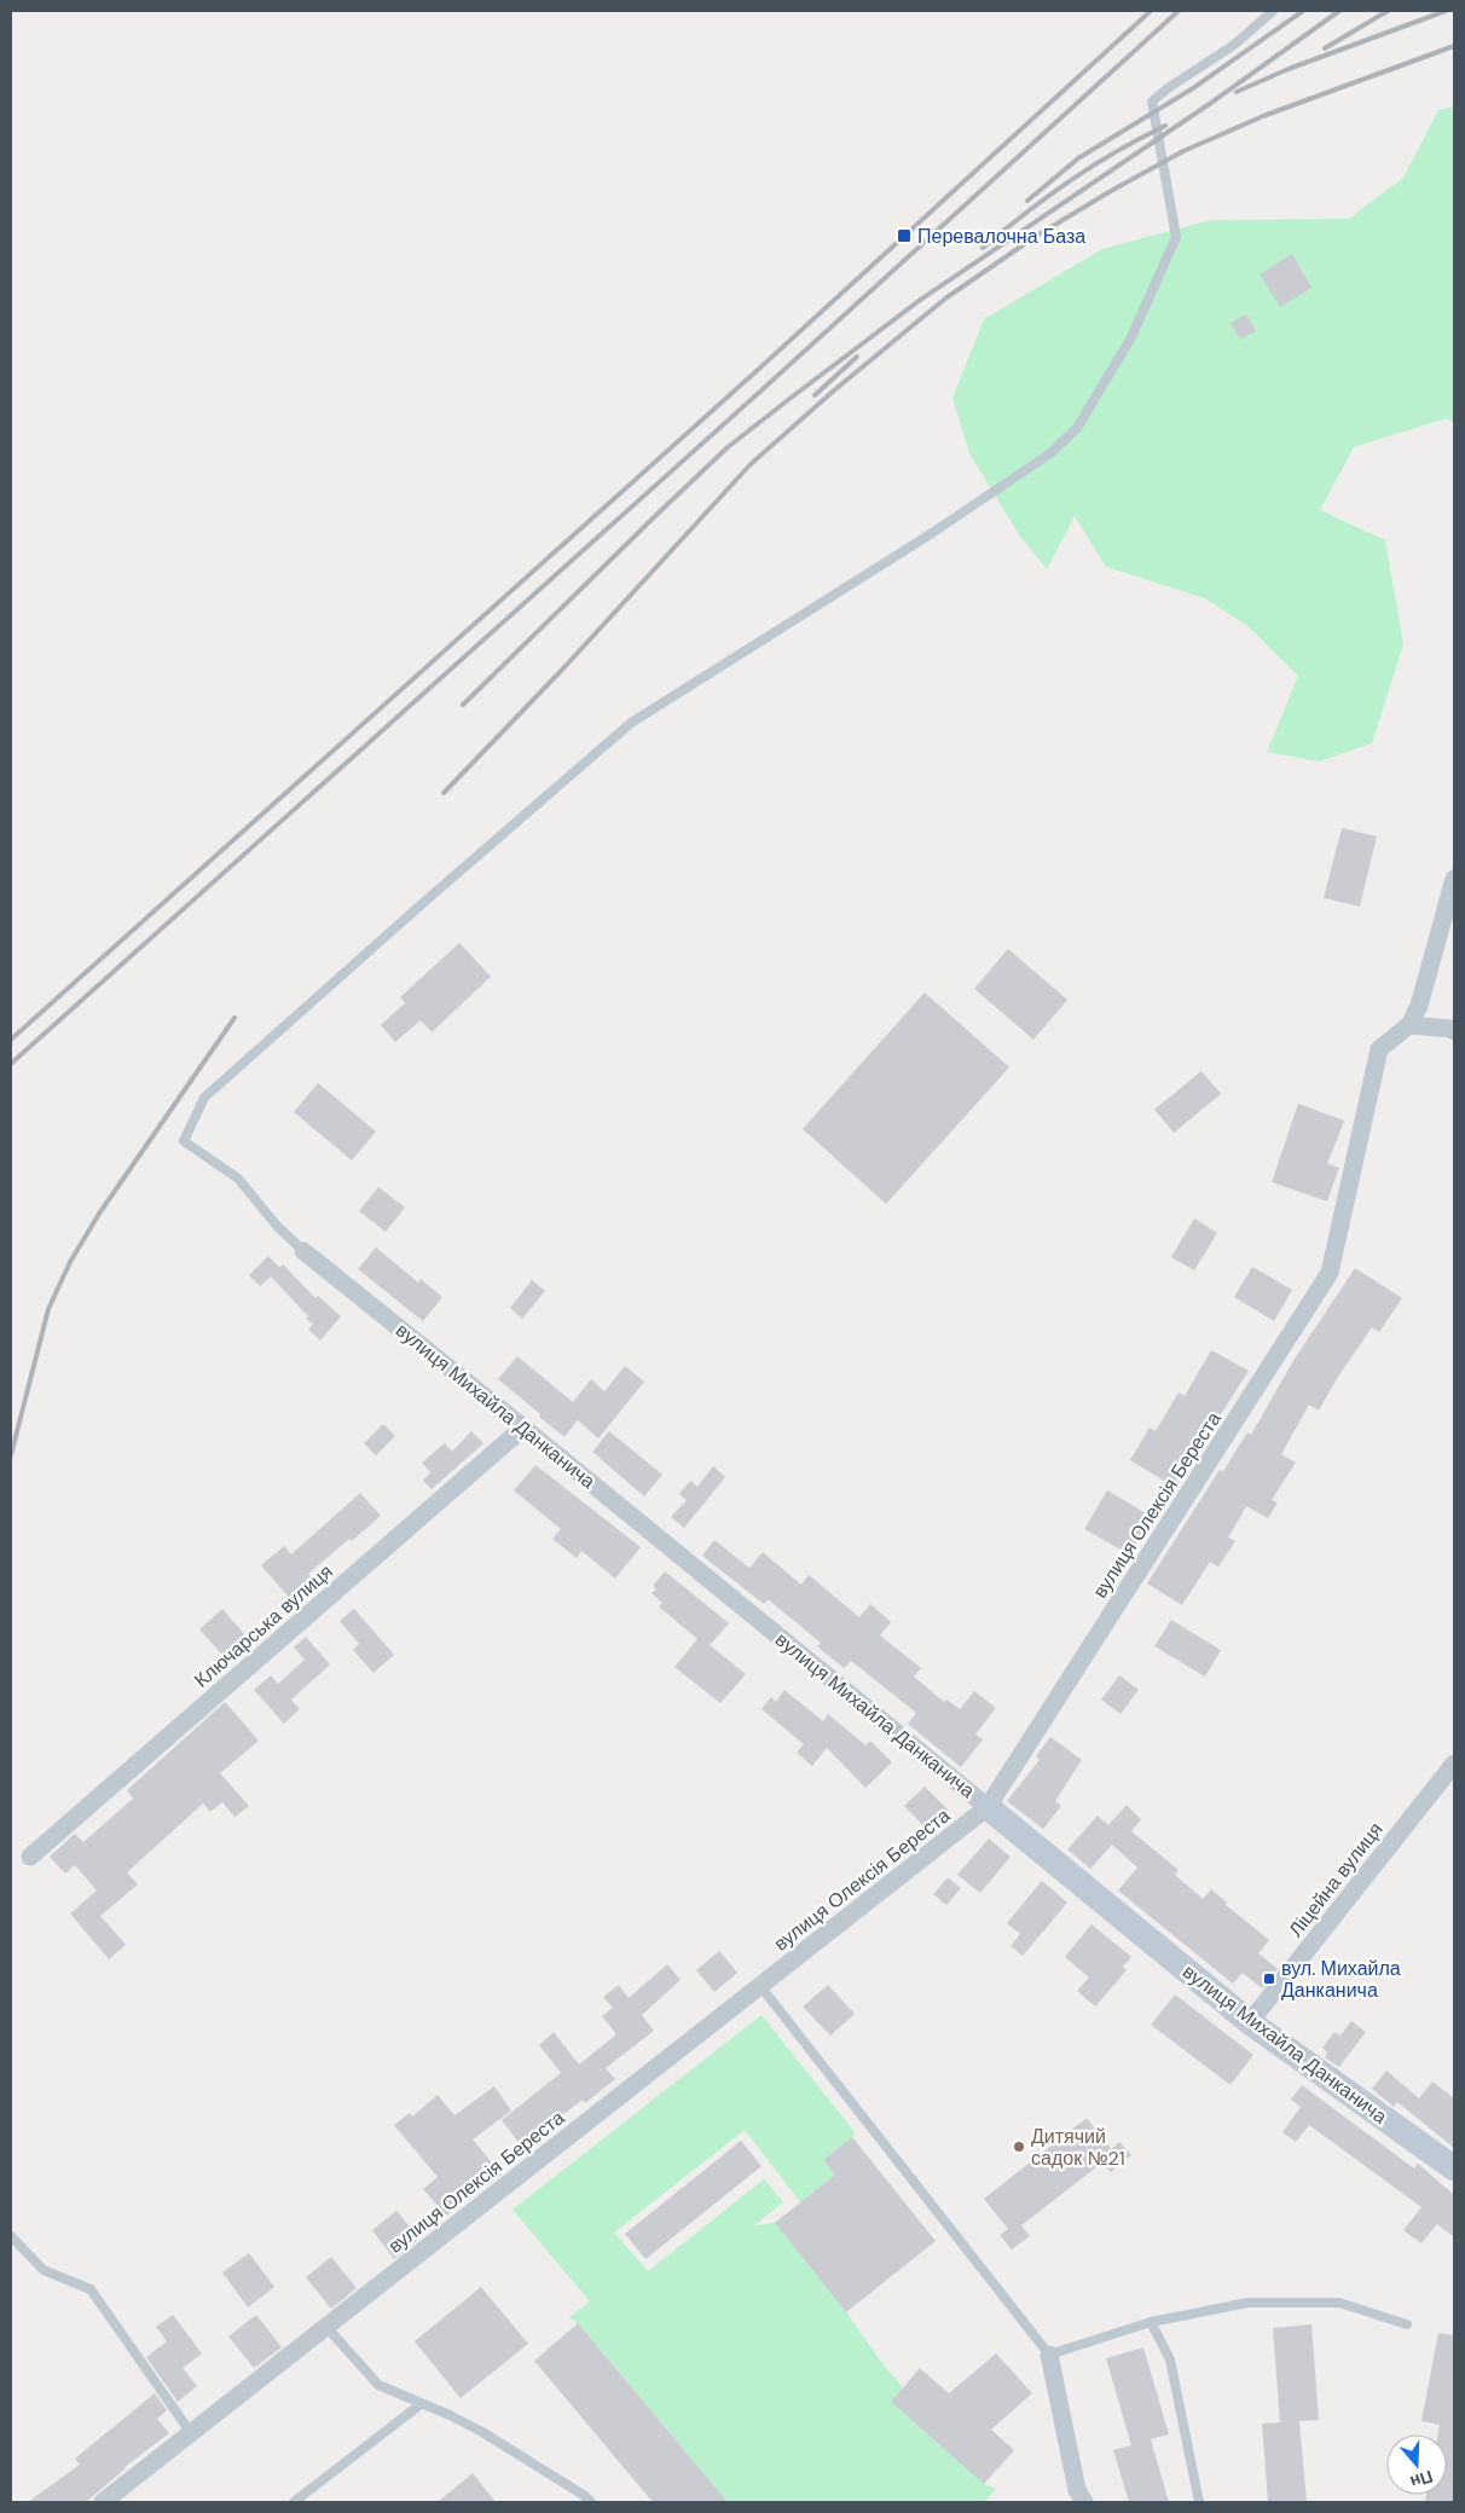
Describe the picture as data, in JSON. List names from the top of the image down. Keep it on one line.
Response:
{"streets":{"street":["вулиця Михайла Данканича","вулиця Олексія Береста","Ключарська вулиця","Ліцейна вулиця"]},"crossings":[["вулиця Михайла Данканича","вулиця Олексія Береста"],["вулиця Михайла Данканича","Ключарська вулиця"],["вулиця Михайла Данканича","Ліцейна вулиця"]],"places":{"transit":["Перевалочна База","вул. Михайла Данканича"],"other":["Дитячий садок №21"]},"north":"bottom"}
